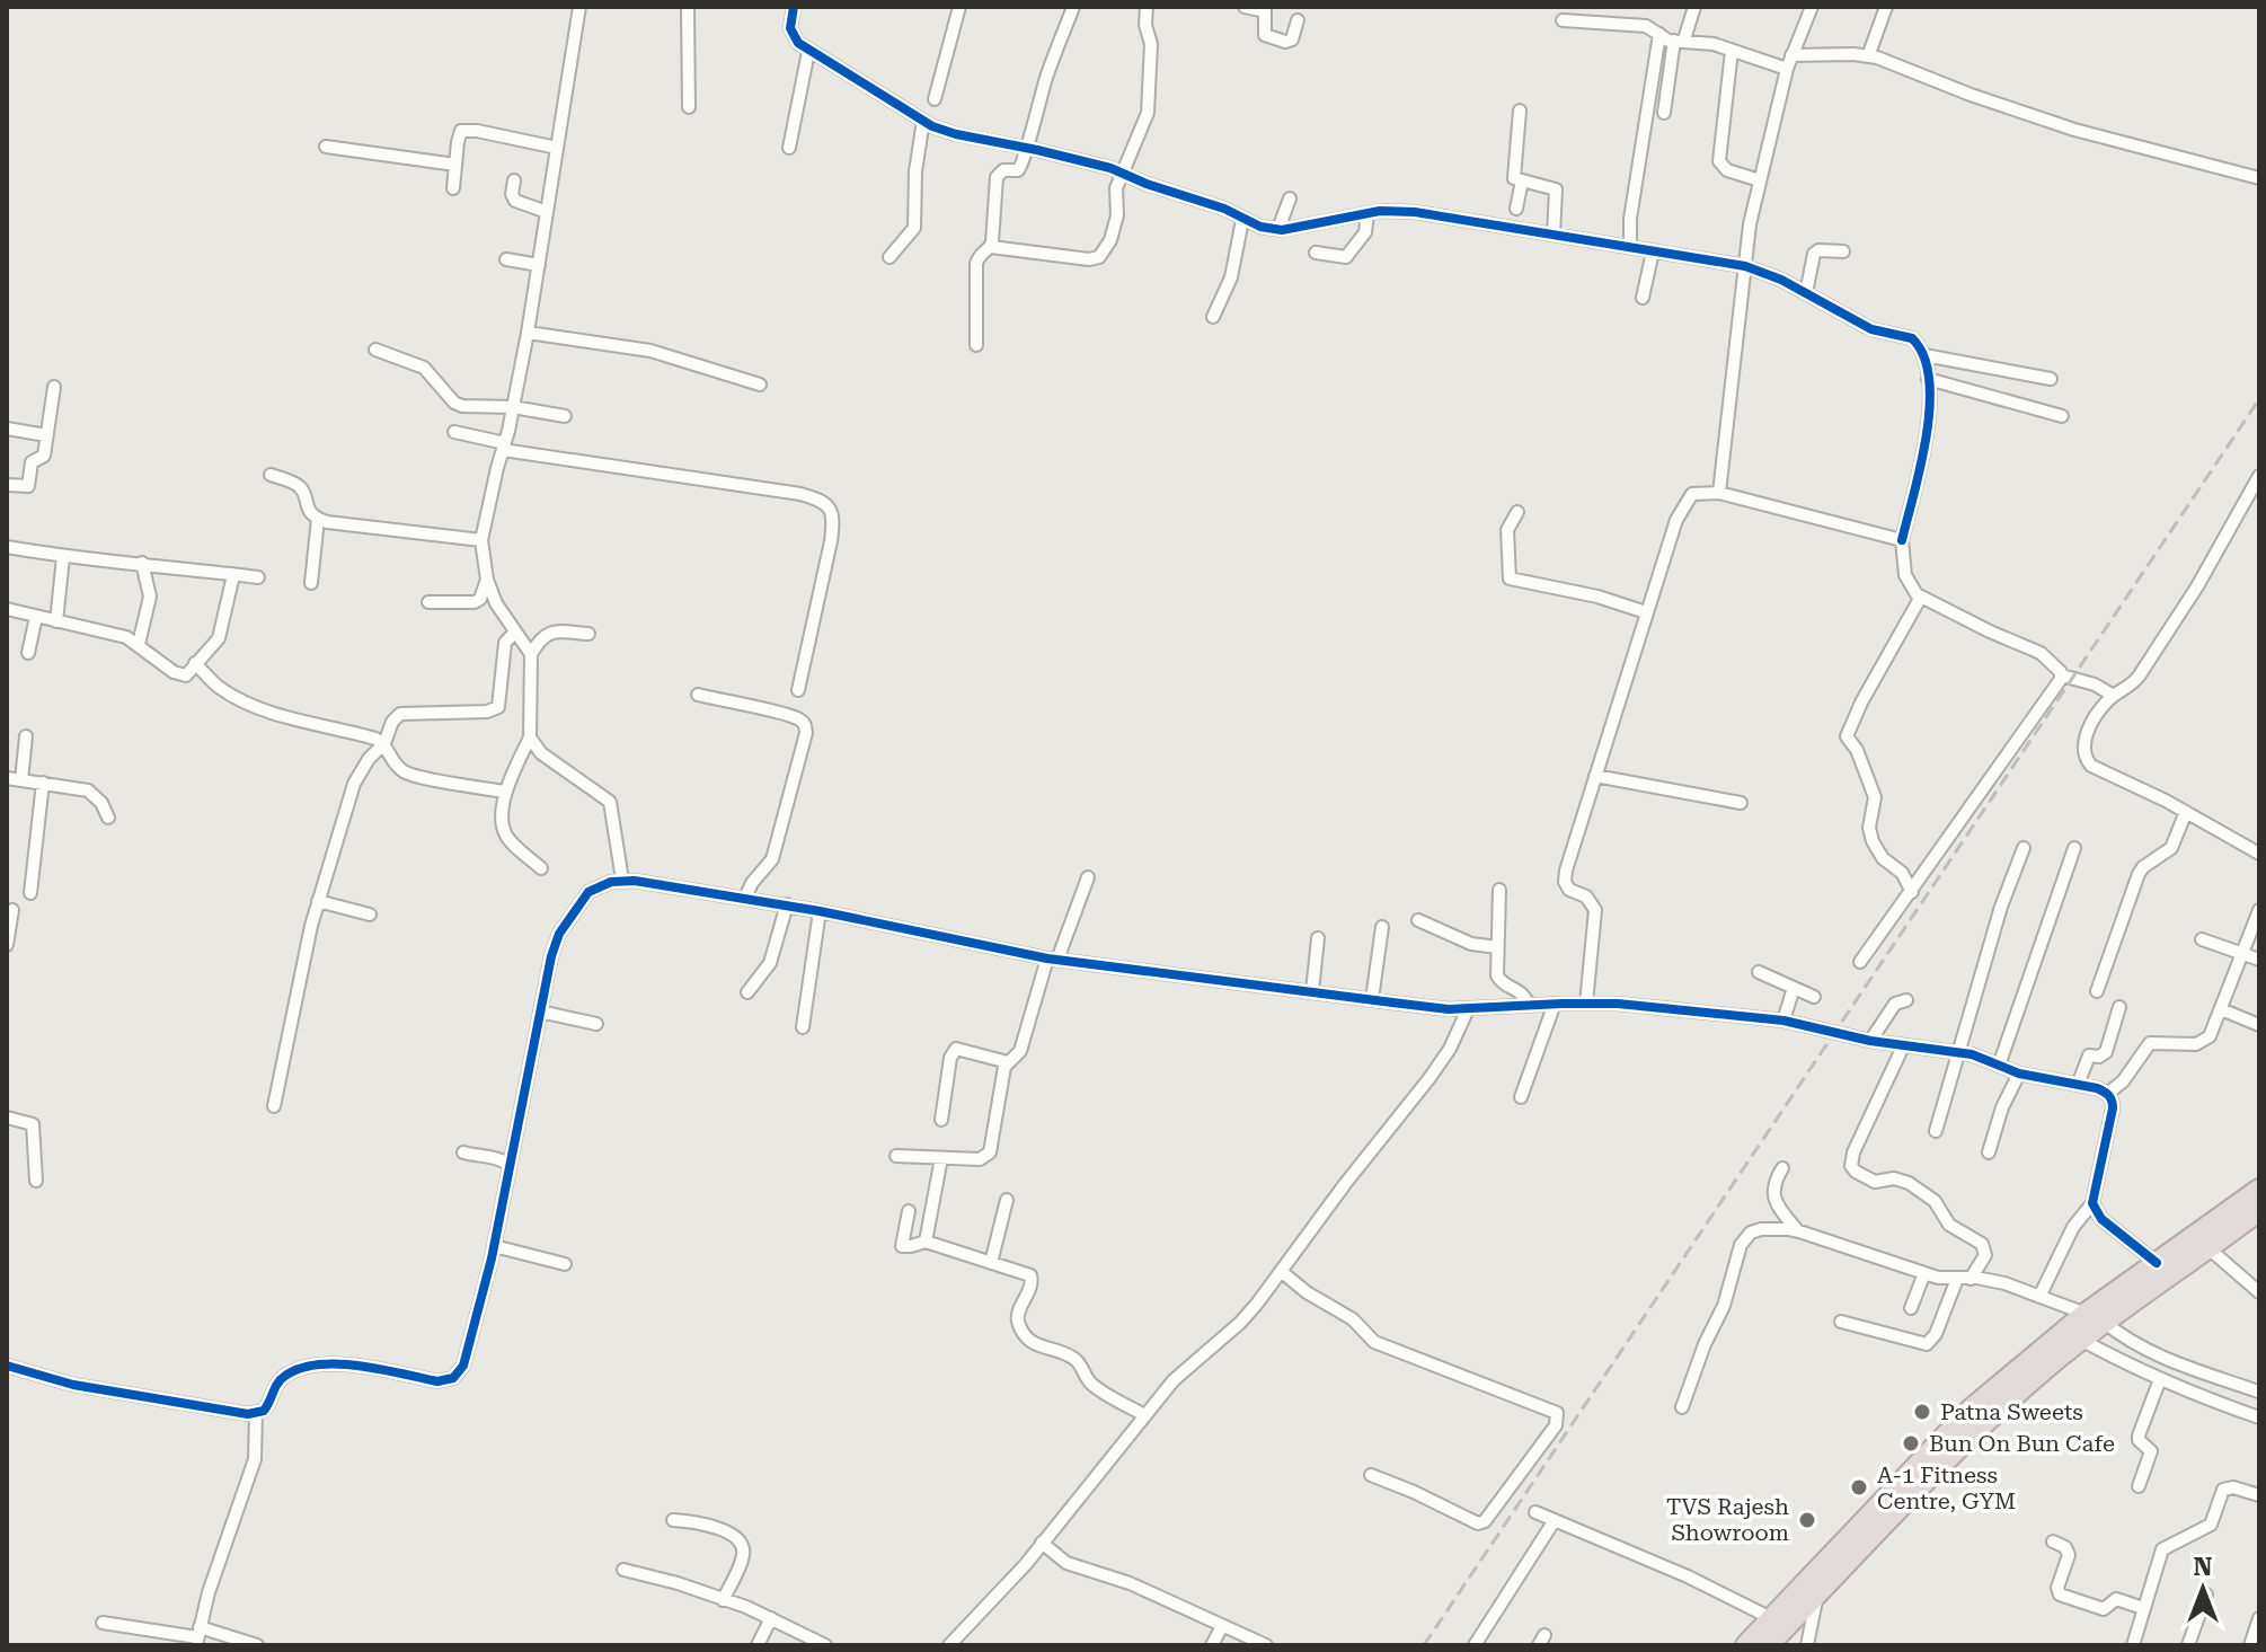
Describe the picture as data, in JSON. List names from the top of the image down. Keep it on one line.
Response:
{"places":["Patna Sweets","Bun On Bun Cafe","A-1 Fitness Centre, GYM","TVS Rajesh Showroom"],"north":"top"}
